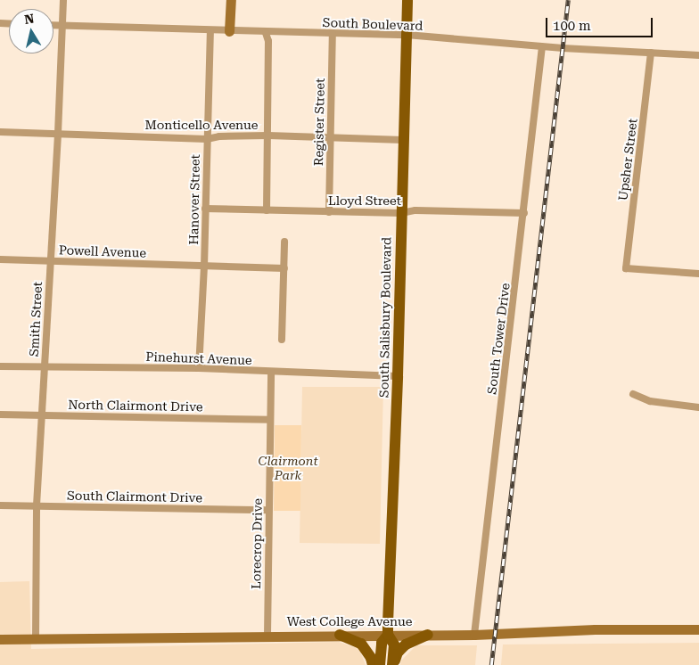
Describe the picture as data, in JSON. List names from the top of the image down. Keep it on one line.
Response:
{"streets":{"main road":["South Salisbury Boulevard"],"street":["South Boulevard","Register Street","Monticello Avenue","Upsher Street","Hanover Street","Lloyd Street","Powell Avenue","Smith Street","South Tower Drive","Pinehurst Avenue","North Clairmont Drive","South Clairmont Drive","Lorecrop Drive","West College Avenue"]},"crossings":[["South Boulevard","Register Street"],["South Boulevard","Upsher Street"],["South Boulevard","Hanover Street"],["South Boulevard","South Salisbury Boulevard"],["South Boulevard","Smith Street"],["South Boulevard","South Tower Drive"],["Register Street","Monticello Avenue"],["Register Street","Lloyd Street"],["Monticello Avenue","Hanover Street"],["Monticello Avenue","South Salisbury Boulevard"],["Monticello Avenue","Smith Street"],["Hanover Street","Lloyd Street"],["Hanover Street","Powell Avenue"],["Hanover Street","Pinehurst Avenue"],["Lloyd Street","South Salisbury Boulevard"],["Lloyd Street","South Tower Drive"],["Powell Avenue","Smith Street"],["South Salisbury Boulevard","Pinehurst Avenue"],["South Salisbury Boulevard","West College Avenue"],["Smith Street","Pinehurst Avenue"],["Smith Street","North Clairmont Drive"],["Smith Street","South Clairmont Drive"],["Smith Street","West College Avenue"],["South Tower Drive","West College Avenue"],["Pinehurst Avenue","Lorecrop Drive"],["North Clairmont Drive","Lorecrop Drive"],["South Clairmont Drive","Lorecrop Drive"],["Lorecrop Drive","West College Avenue"]],"parks":["Clairmont Park"],"scale_bar":"100 m","north":"top"}
